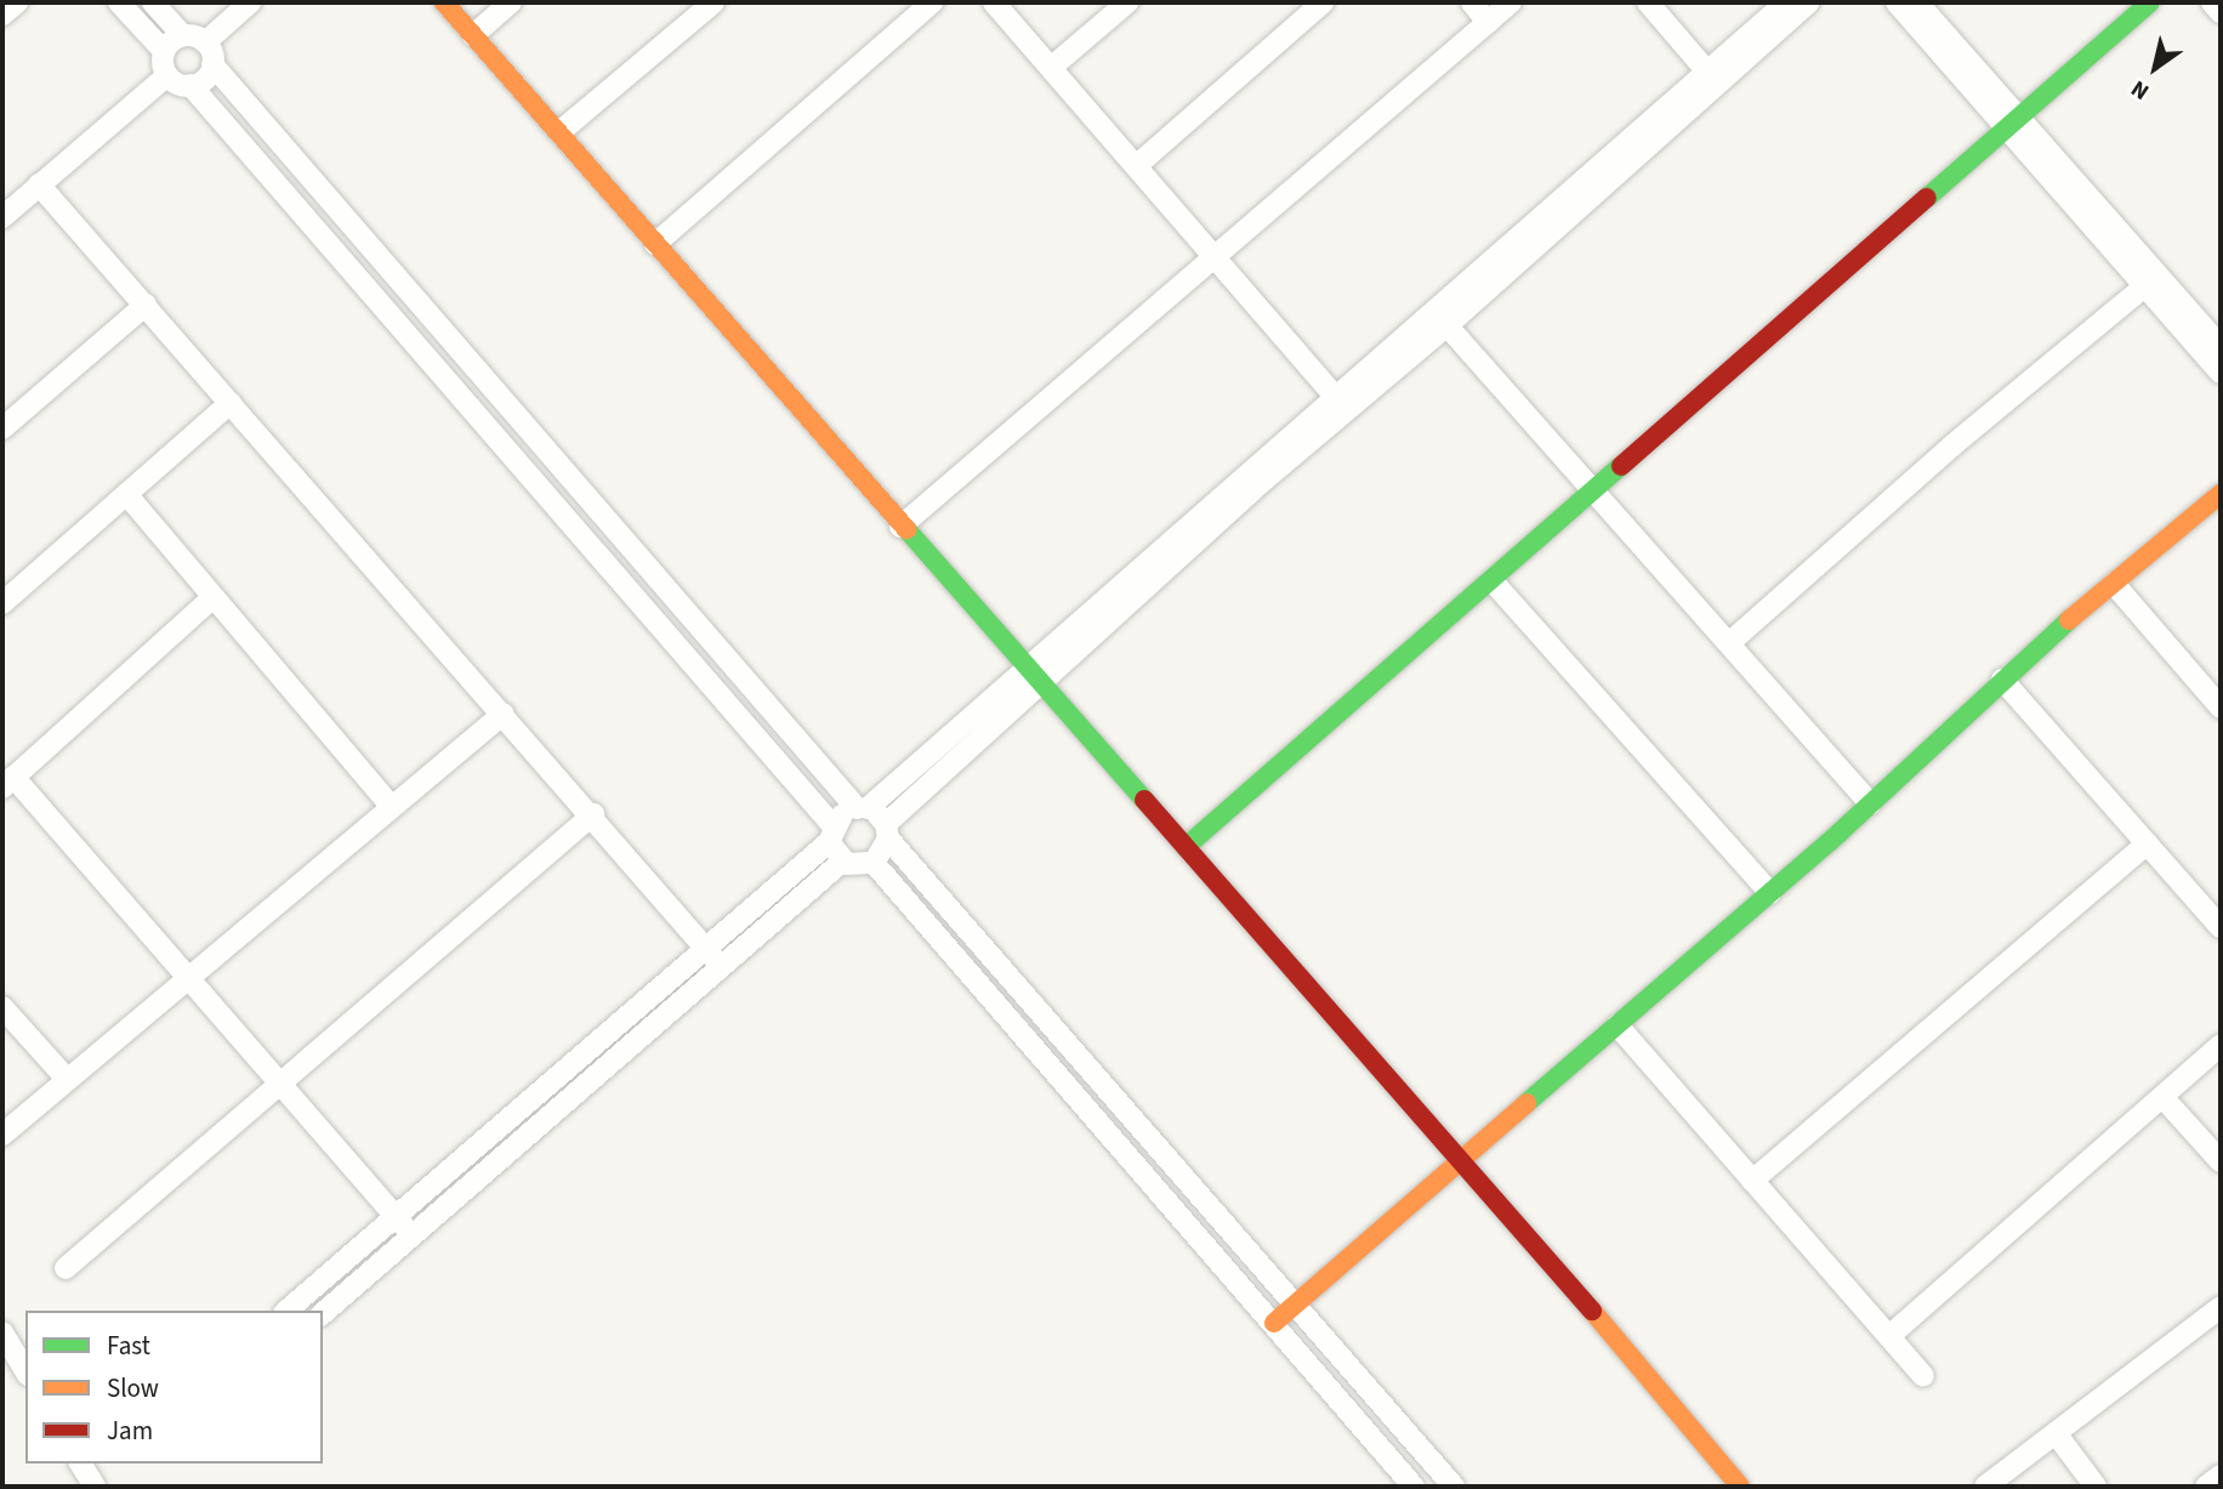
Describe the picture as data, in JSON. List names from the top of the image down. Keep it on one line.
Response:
{"legend":["Fast","Slow","Jam"],"north":"bottom left"}
